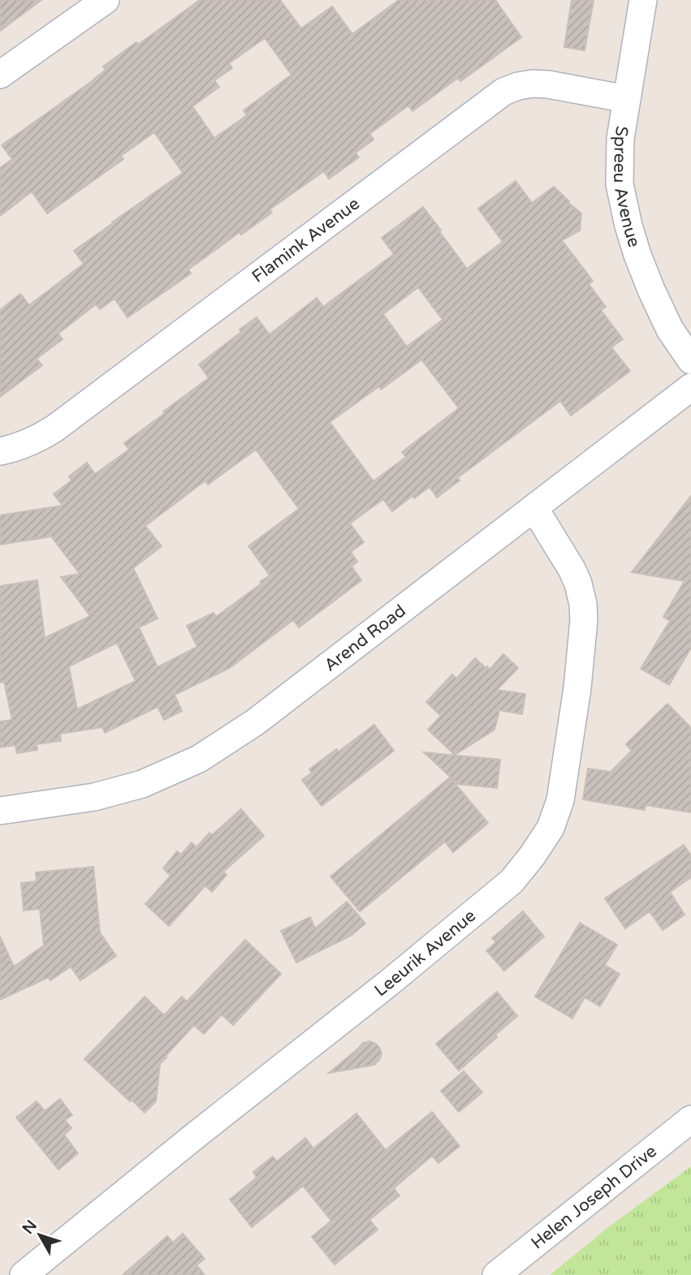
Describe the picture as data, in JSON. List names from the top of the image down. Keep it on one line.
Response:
{"streets":{"street":["Spreeu Avenue","Flamink Avenue","Arend Road","Leeurik Avenue","Helen Joseph Drive"]},"crossings":[["Spreeu Avenue","Flamink Avenue"],["Arend Road","Leeurik Avenue"]],"north":"top left"}
